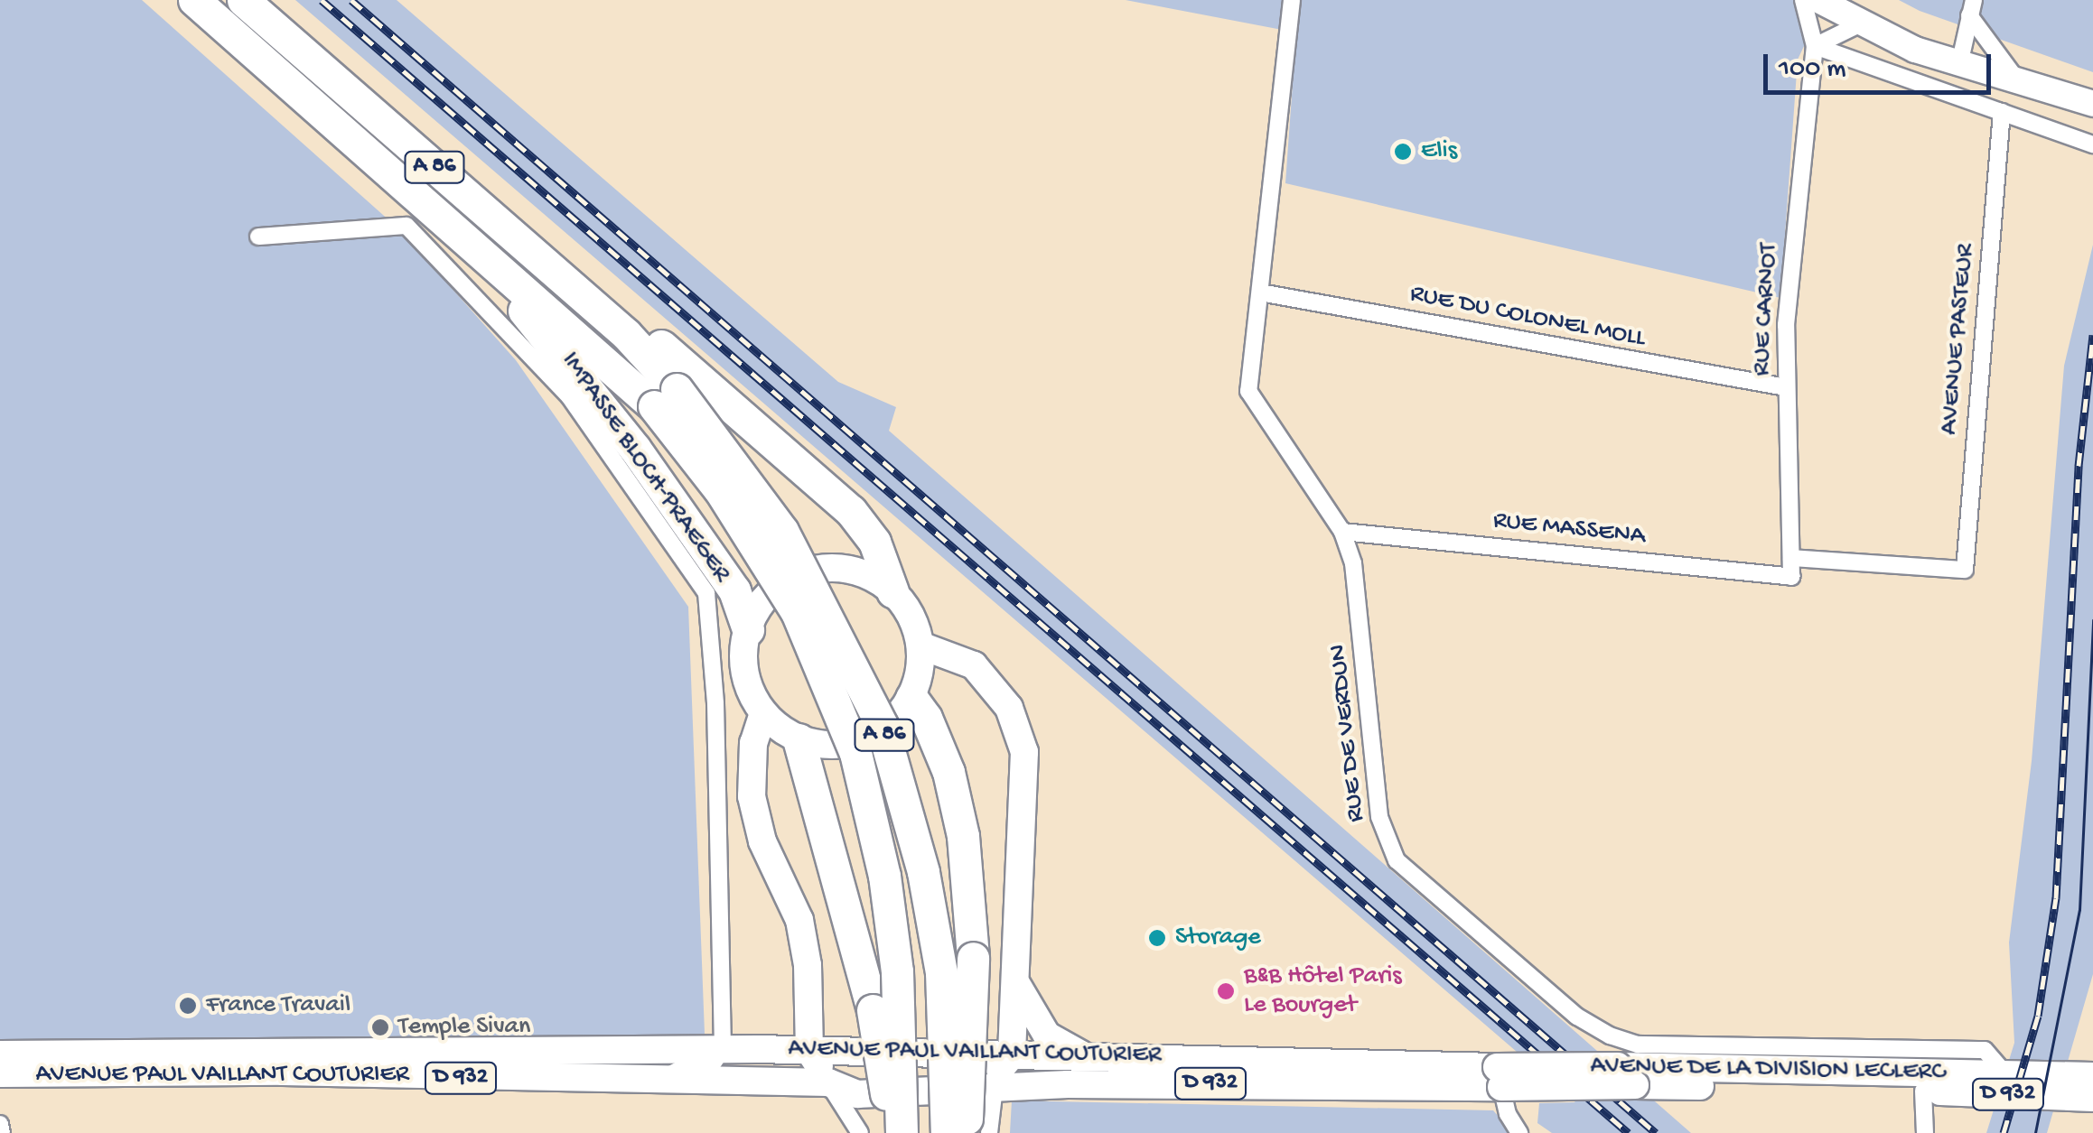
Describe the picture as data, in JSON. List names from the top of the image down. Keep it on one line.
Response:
{"streets":{"highway":["A 86"],"main road":["AVENUE PAUL VAILLANT COUTURIER","AVENUE DE LA DIVISION LECLERC","D 932"],"street":["RUE CARNOT","RUE DU COLONEL MOLL","AVENUE PASTEUR","IMPASSE BLOCH-PRAEGER","RUE MASSENA","RUE DE VERDUN"]},"crossings":[["RUE CARNOT","RUE DU COLONEL MOLL"],["RUE CARNOT","AVENUE PASTEUR"],["RUE CARNOT","RUE MASSENA"],["RUE DU COLONEL MOLL","RUE DE VERDUN"],["IMPASSE BLOCH-PRAEGER","AVENUE PAUL VAILLANT COUTURIER"],["RUE MASSENA","RUE DE VERDUN"],["RUE DE VERDUN","AVENUE DE LA DIVISION LECLERC"],["AVENUE PAUL VAILLANT COUTURIER","AVENUE DE LA DIVISION LECLERC"]],"places":["Elis","Storage","B&B Hôtel Paris Le Bourget","France Travail","Temple Sivan"],"scale_bar":"100 m"}
